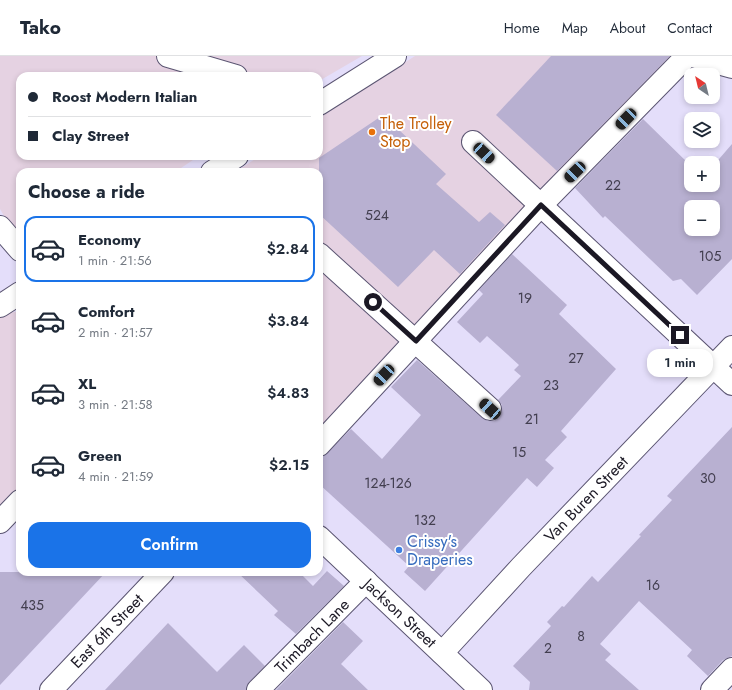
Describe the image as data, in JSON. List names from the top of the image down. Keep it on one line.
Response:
{"streets":{"street":["Van Buren Street","Jackson Street","East 6th Street","Trimbach Lane"]},"crossings":[["Van Buren Street","Jackson Street"],["Jackson Street","Trimbach Lane"]],"places":["The Trolley Stop","Crissy's Draperies"],"house_numbers":["22","524","105","19","27","23","21","15","30","124-126","132","16","435","8","2"],"north":"top left","page":{"header":"Tako","nav":["Home","Map","About","Contact"],"map_buttons":["+","−"],"banner":["Roost Modern Italian","Clay Street"],"heading":"Choose a ride","list":[{"name":"Economy","note":"1 min · 21:56","value":"$2.84"},{"name":"Comfort","note":"2 min · 21:57","value":"$3.84"},{"name":"XL","note":"3 min · 21:58","value":"$4.83"},{"name":"Green","note":"4 min · 21:59","value":"$2.15"}],"bubble":"1 min","buttons":"Confirm"}}
